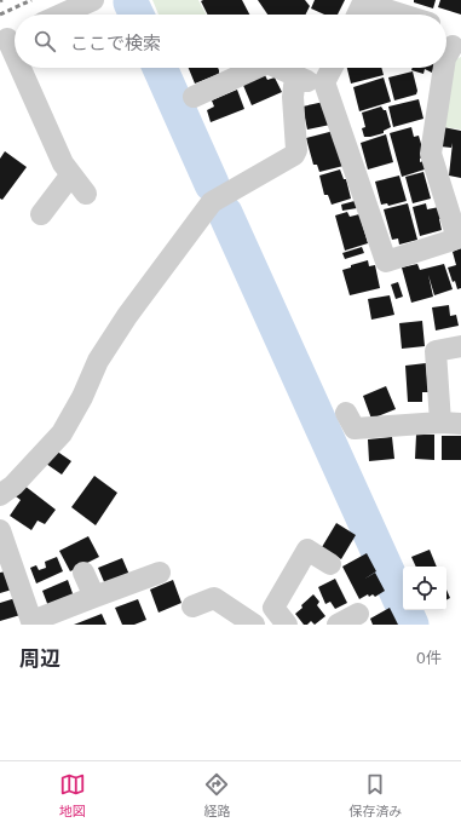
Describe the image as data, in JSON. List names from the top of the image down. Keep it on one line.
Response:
{"page":{"search":"ここで検索","heading":["周辺","0件"],"nav":["地図","経路","保存済み"]}}
